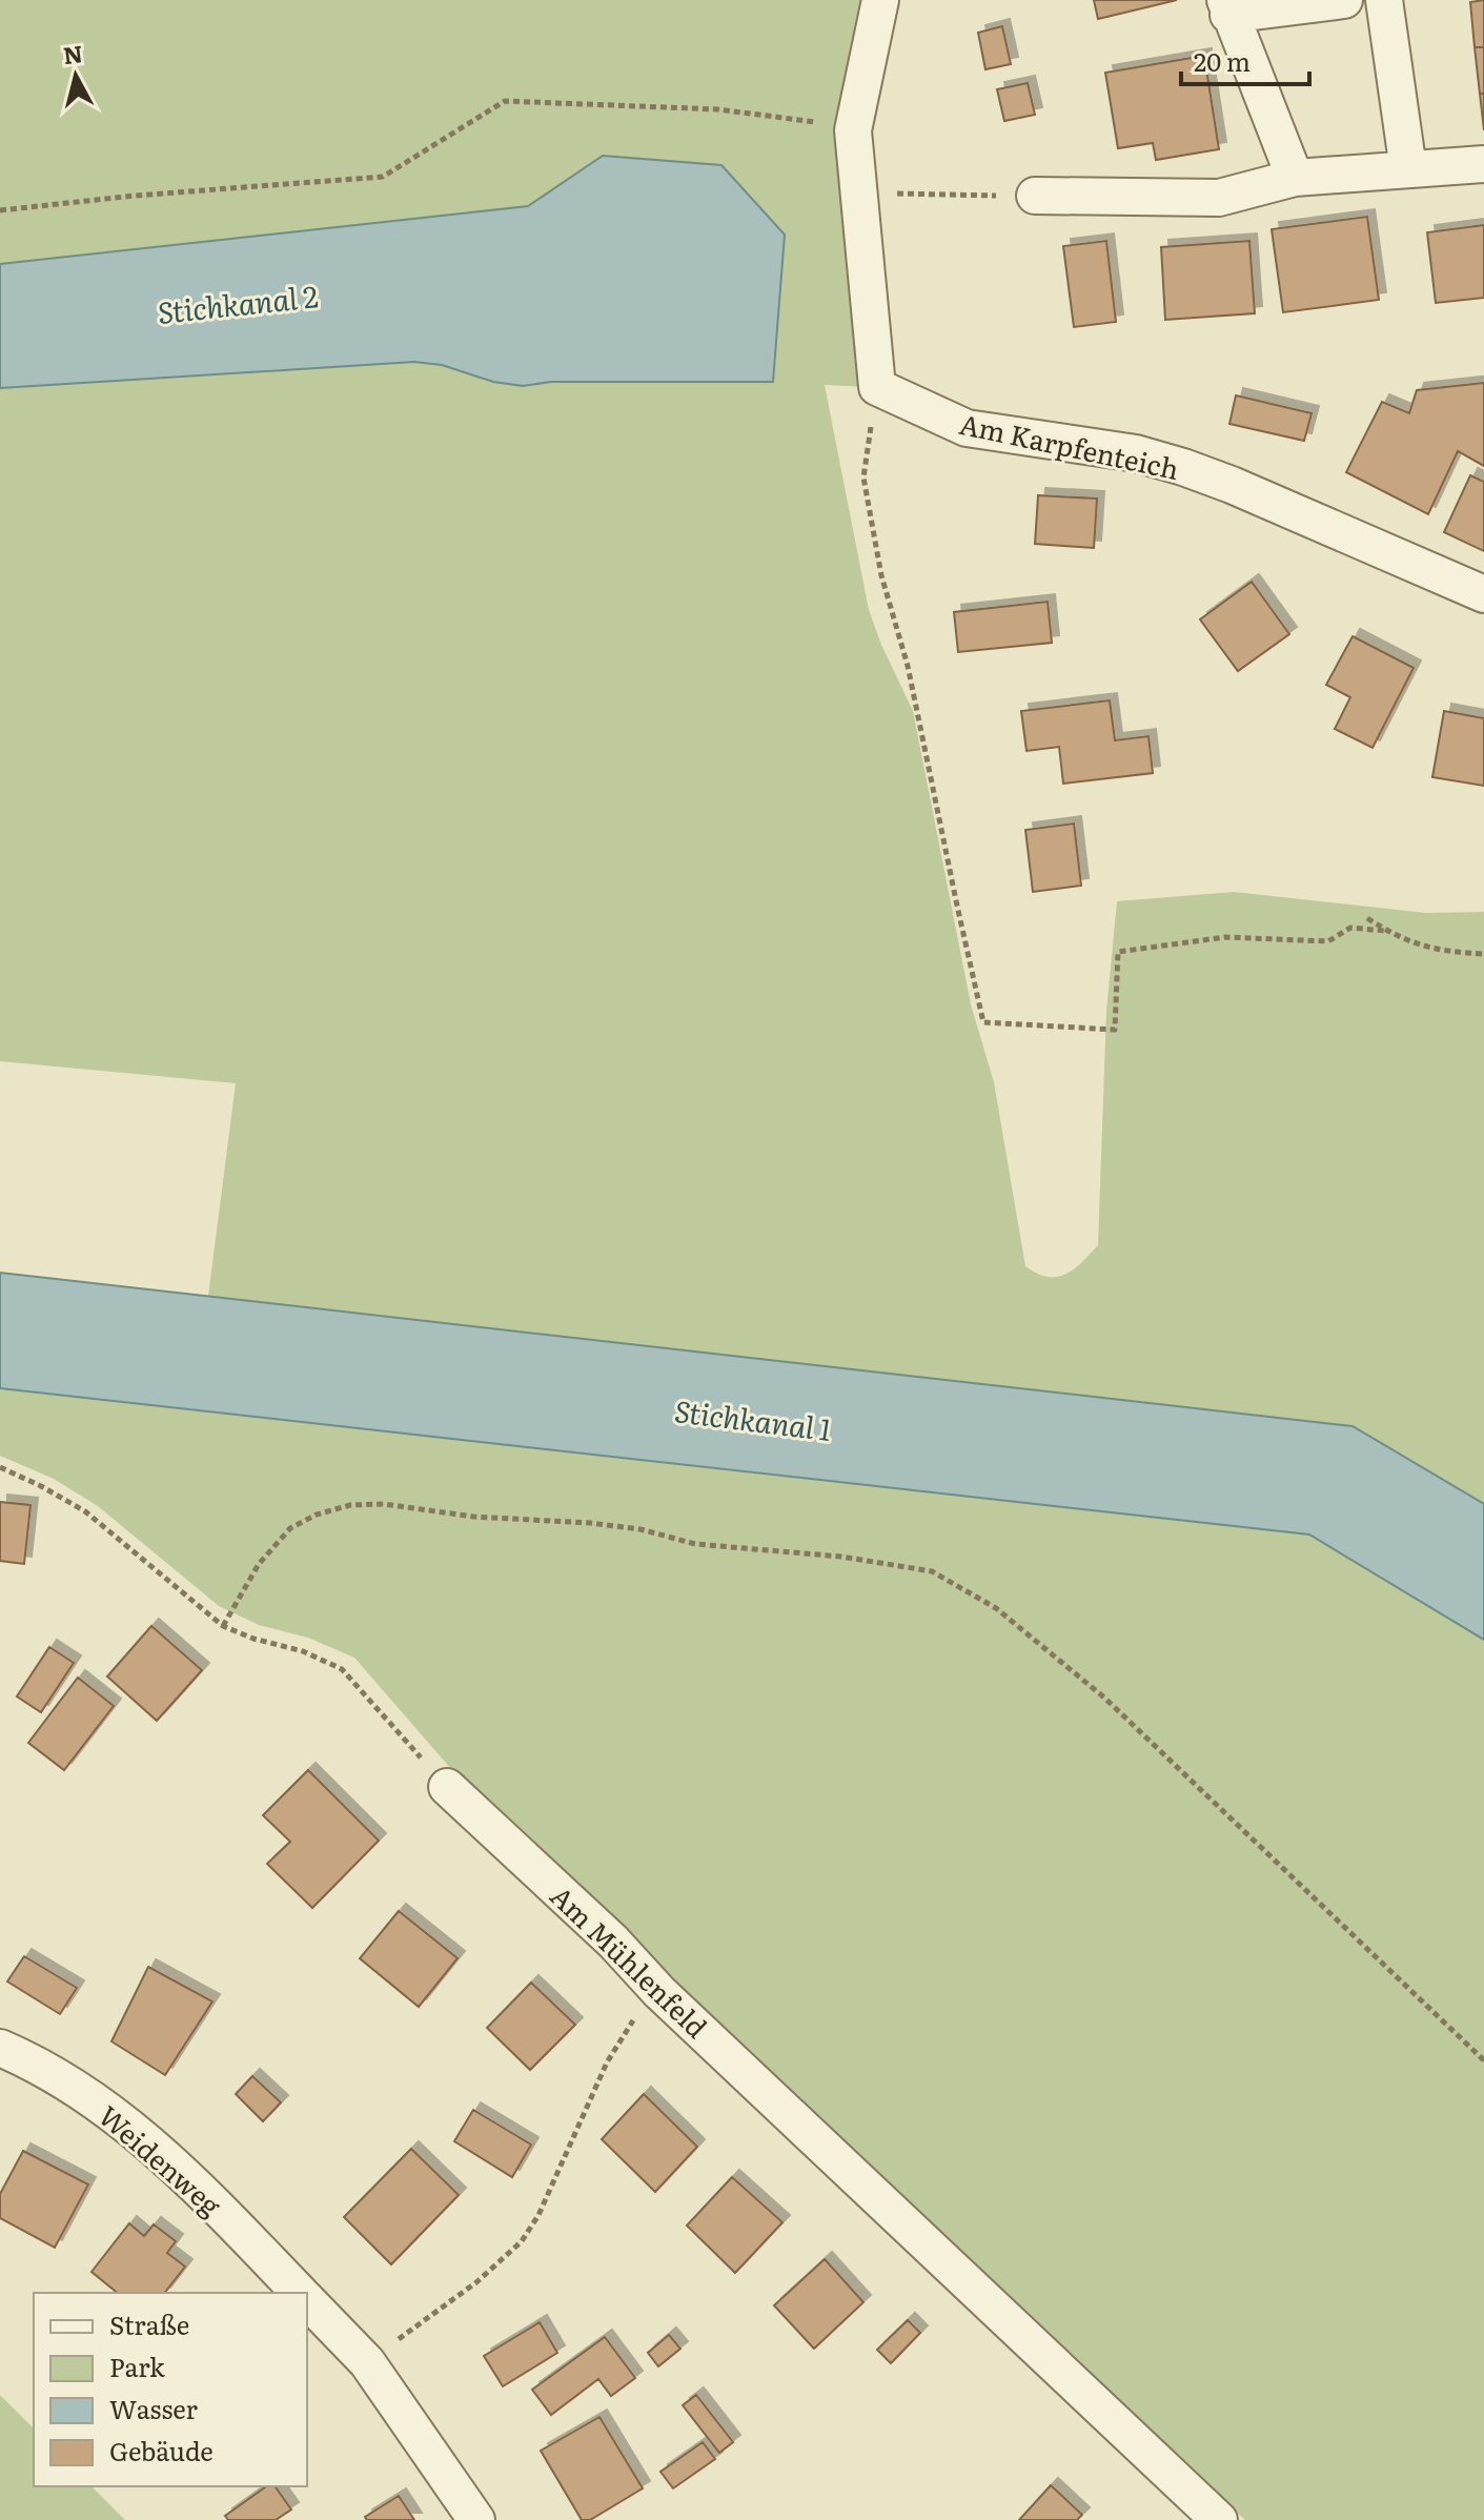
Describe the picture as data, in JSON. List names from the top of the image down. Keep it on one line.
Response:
{"streets":{"street":["Am Karpfenteich","Am Mühlenfeld","Weidenweg"]},"water":["Stichkanal 2","Stichkanal 1"],"legend":["Straße","Park","Wasser","Gebäude"],"scale_bar":"20 m","north":"top"}
